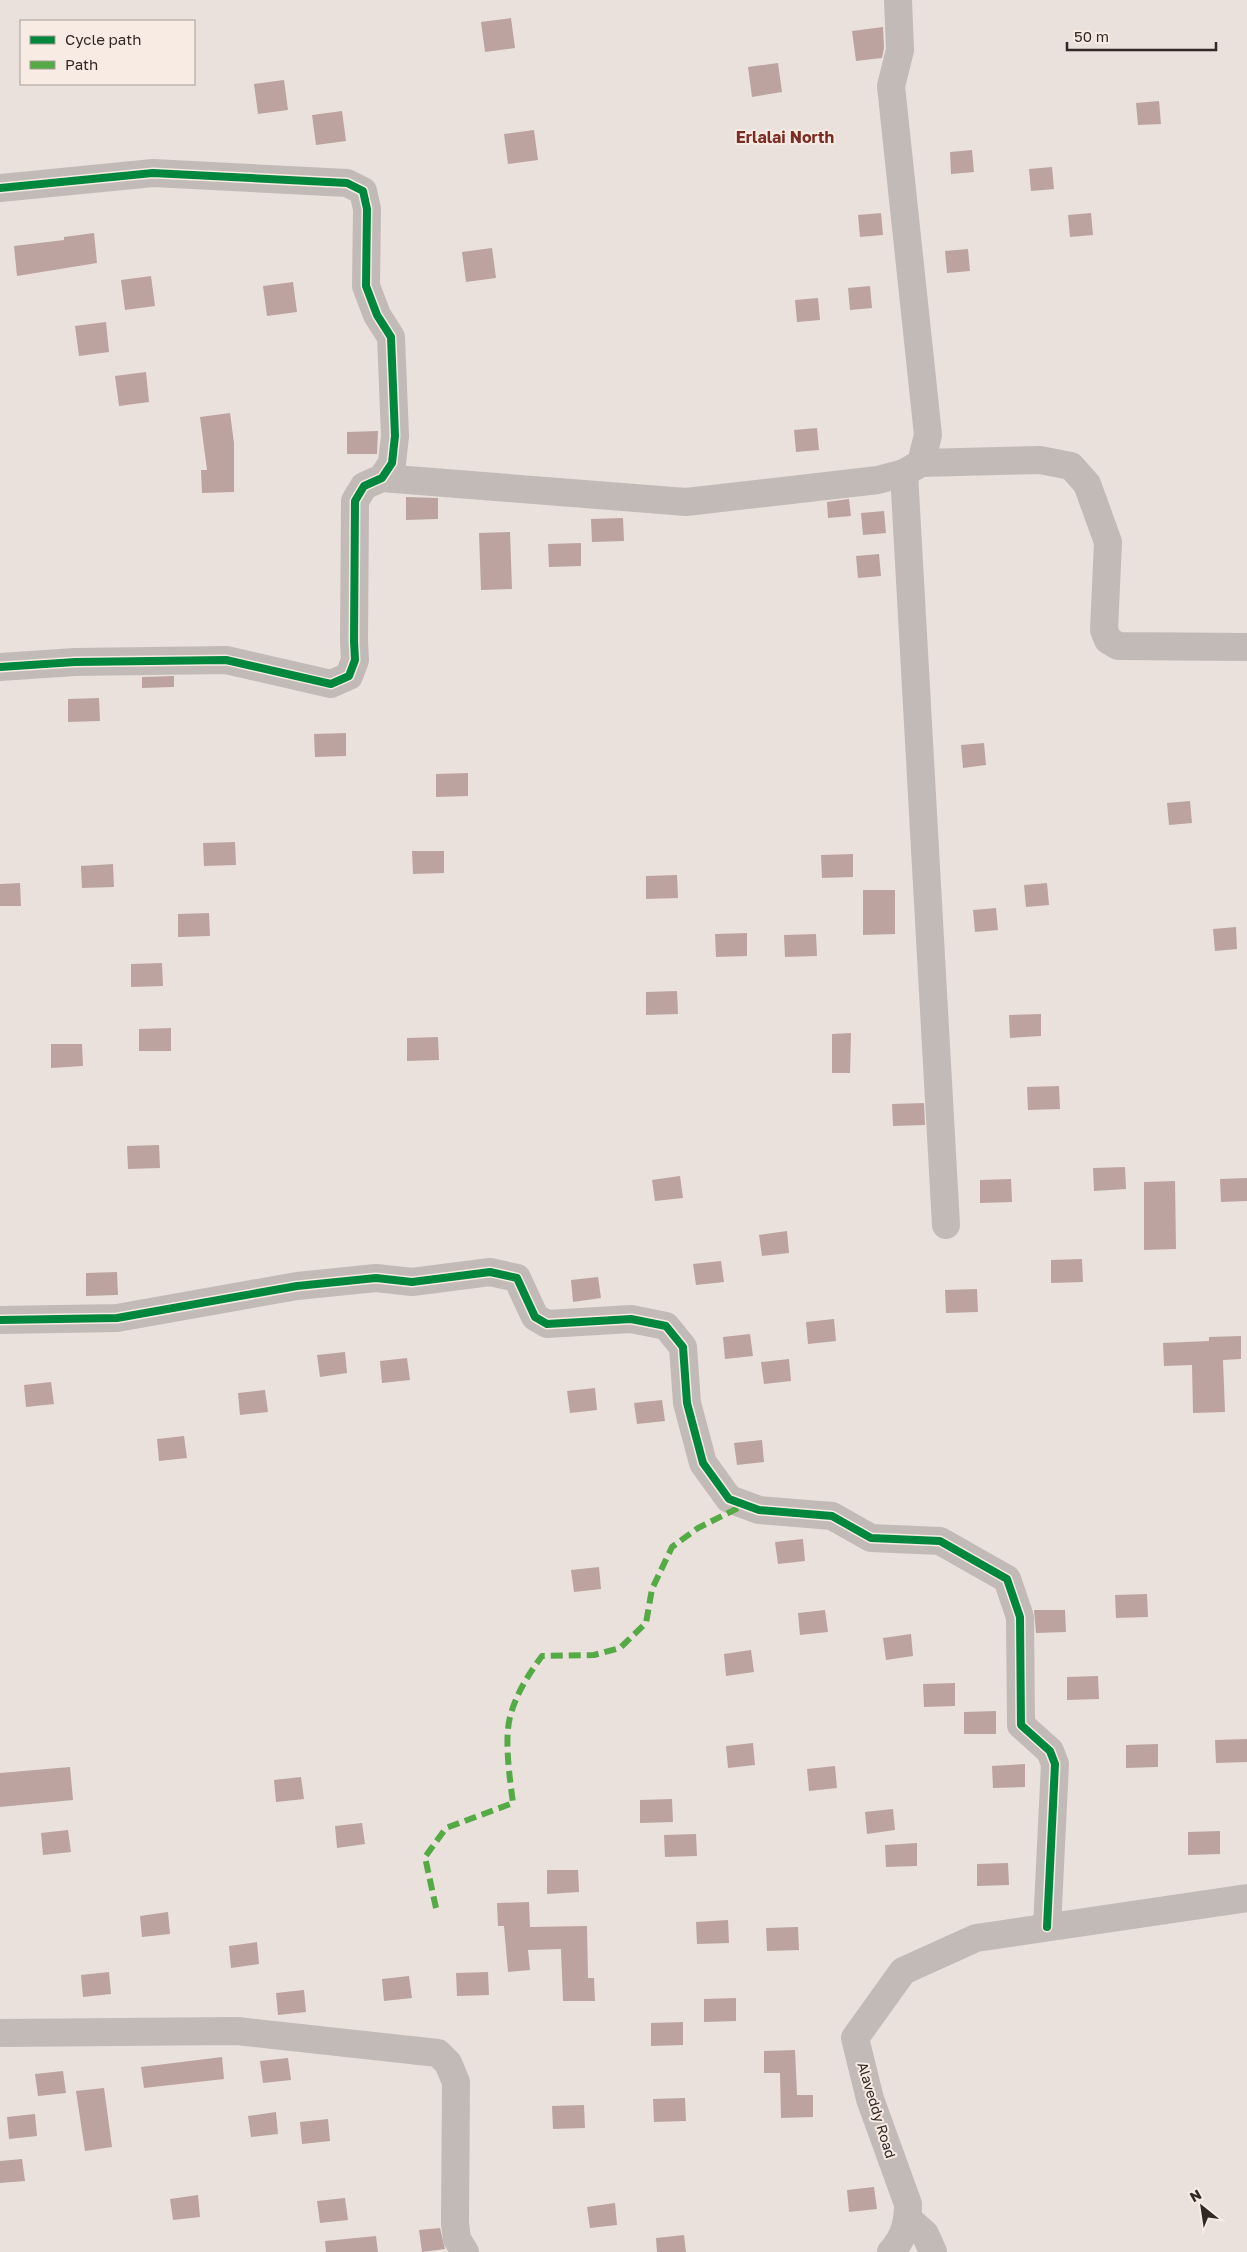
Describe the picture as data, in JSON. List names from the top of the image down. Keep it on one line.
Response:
{"streets":{"street":["Alaveddy Road"]},"districts":["Erlalai North"],"legend":["Cycle path","Path"],"scale_bar":"50 m","north":"top left"}
